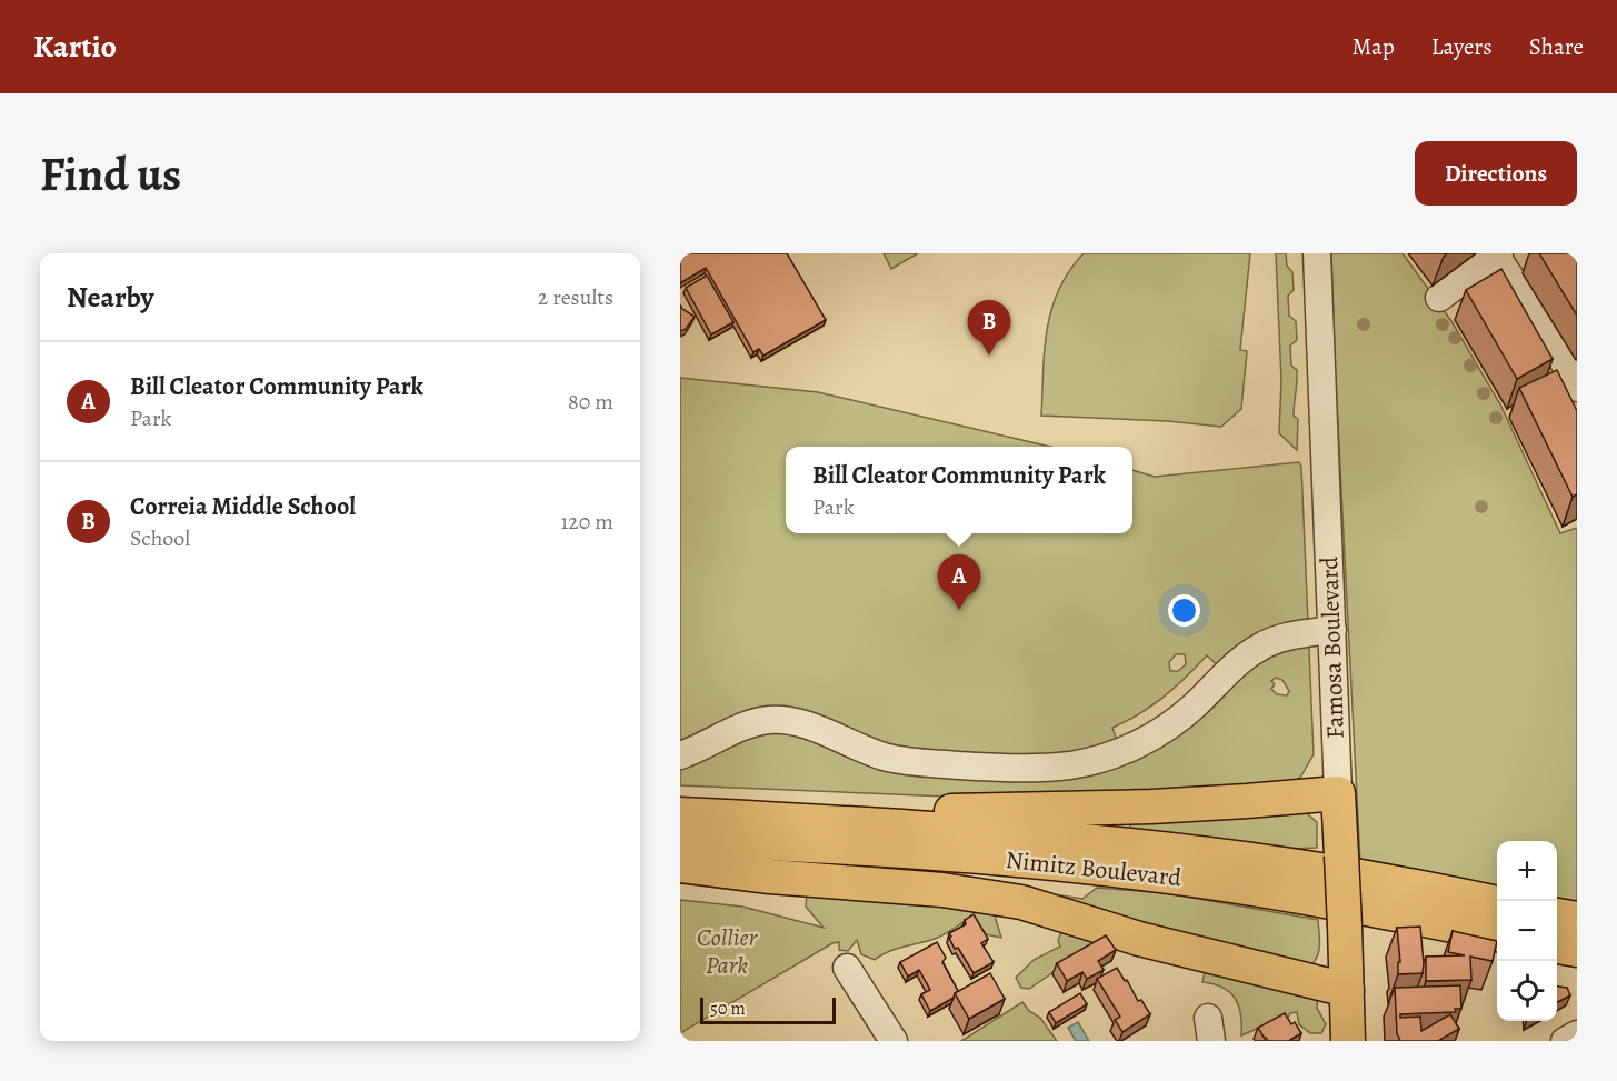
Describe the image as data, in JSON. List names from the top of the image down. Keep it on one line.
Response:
{"streets":{"main road":["Famosa Boulevard","Nimitz Boulevard"]},"parks":["Collier Park"],"scale_bar":"50 m","page":{"header":"Kartio","nav":["Map","Layers","Share"],"buttons":"Directions","title":"Find us","heading":["Nearby","2 results"],"pins":["B","A"],"list":[{"mark":"A","name":"Bill Cleator Community Park","note":"Park","value":"80 m"},{"mark":"B","name":"Correia Middle School","note":"School","value":"120 m"}],"popup":["Bill Cleator Community Park","Park"],"map_buttons":["+","−"],"scale":"50 m"}}
